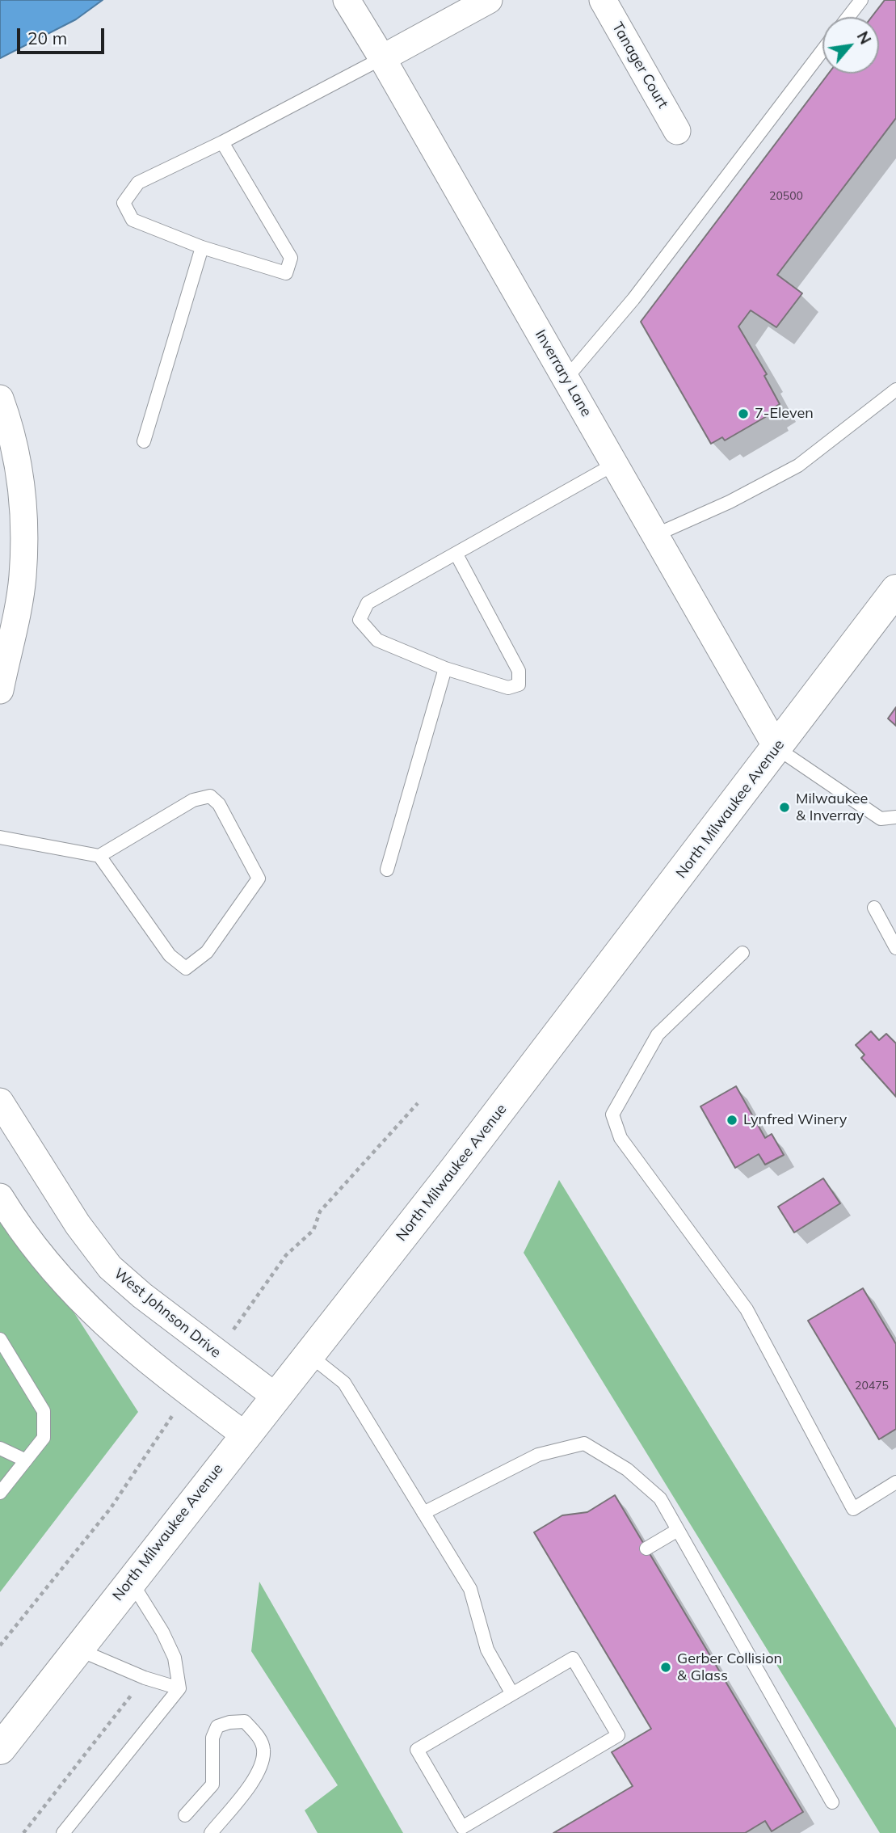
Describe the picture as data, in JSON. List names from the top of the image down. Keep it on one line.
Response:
{"streets":{"main road":["North Milwaukee Avenue"],"street":["Tanager Court","Inverrary Lane","West Johnson Drive"]},"crossings":[["Inverrary Lane","North Milwaukee Avenue"],["North Milwaukee Avenue","West Johnson Drive"]],"places":["7-Eleven","Milwaukee & Inverray","Lynfred Winery","Gerber Collision & Glass"],"house_numbers":["20500","20475"],"scale_bar":"20 m","north":"top right"}
